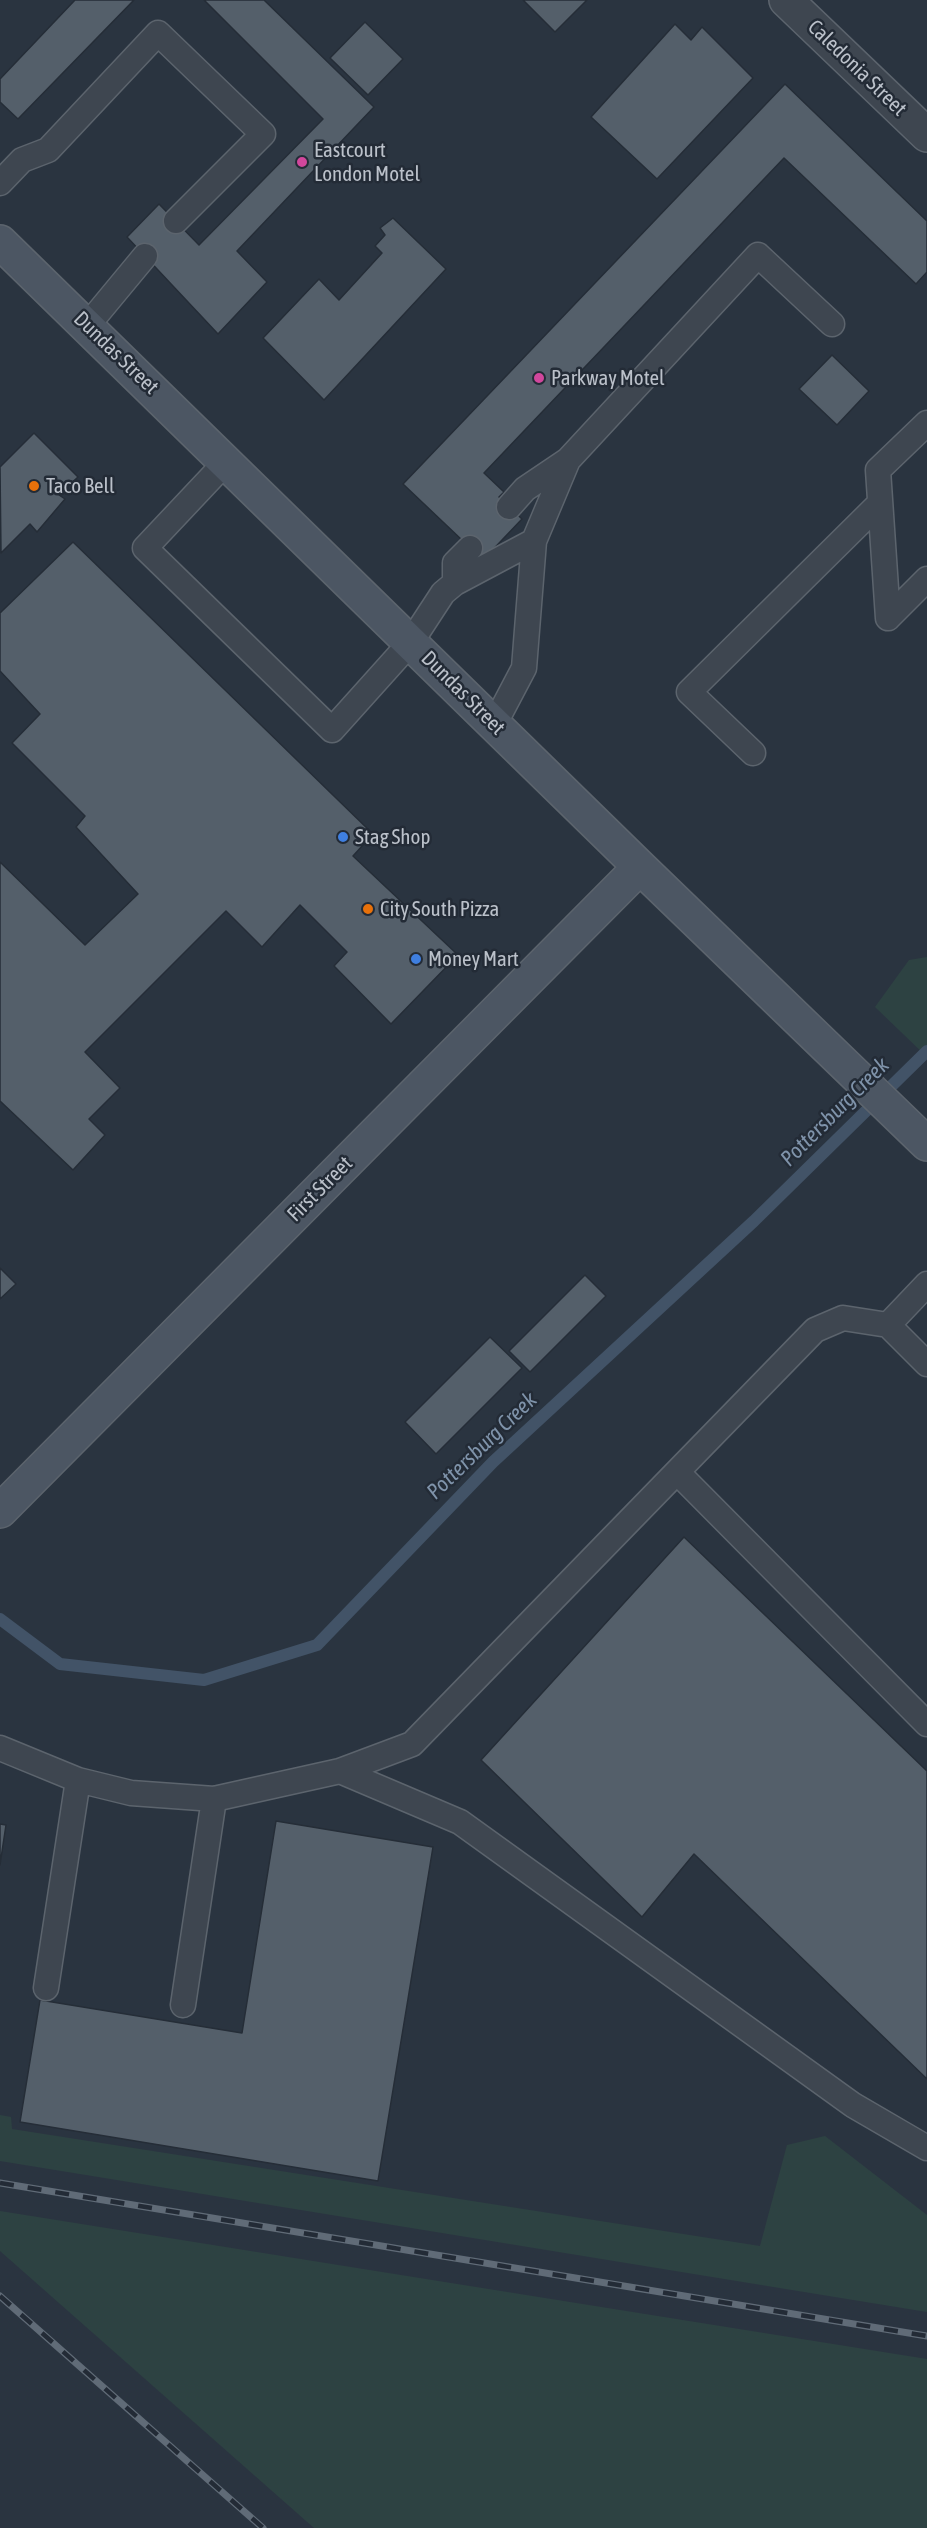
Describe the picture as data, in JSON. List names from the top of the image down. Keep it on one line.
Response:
{"streets":{"main road":["Dundas Street","First Street"],"street":["Caledonia Street"]},"crossings":[["Dundas Street","First Street"]],"water":["Pottersburg Creek"],"places":["Eastcourt London Motel","Parkway Motel","Taco Bell","Stag Shop","City South Pizza","Money Mart"]}
